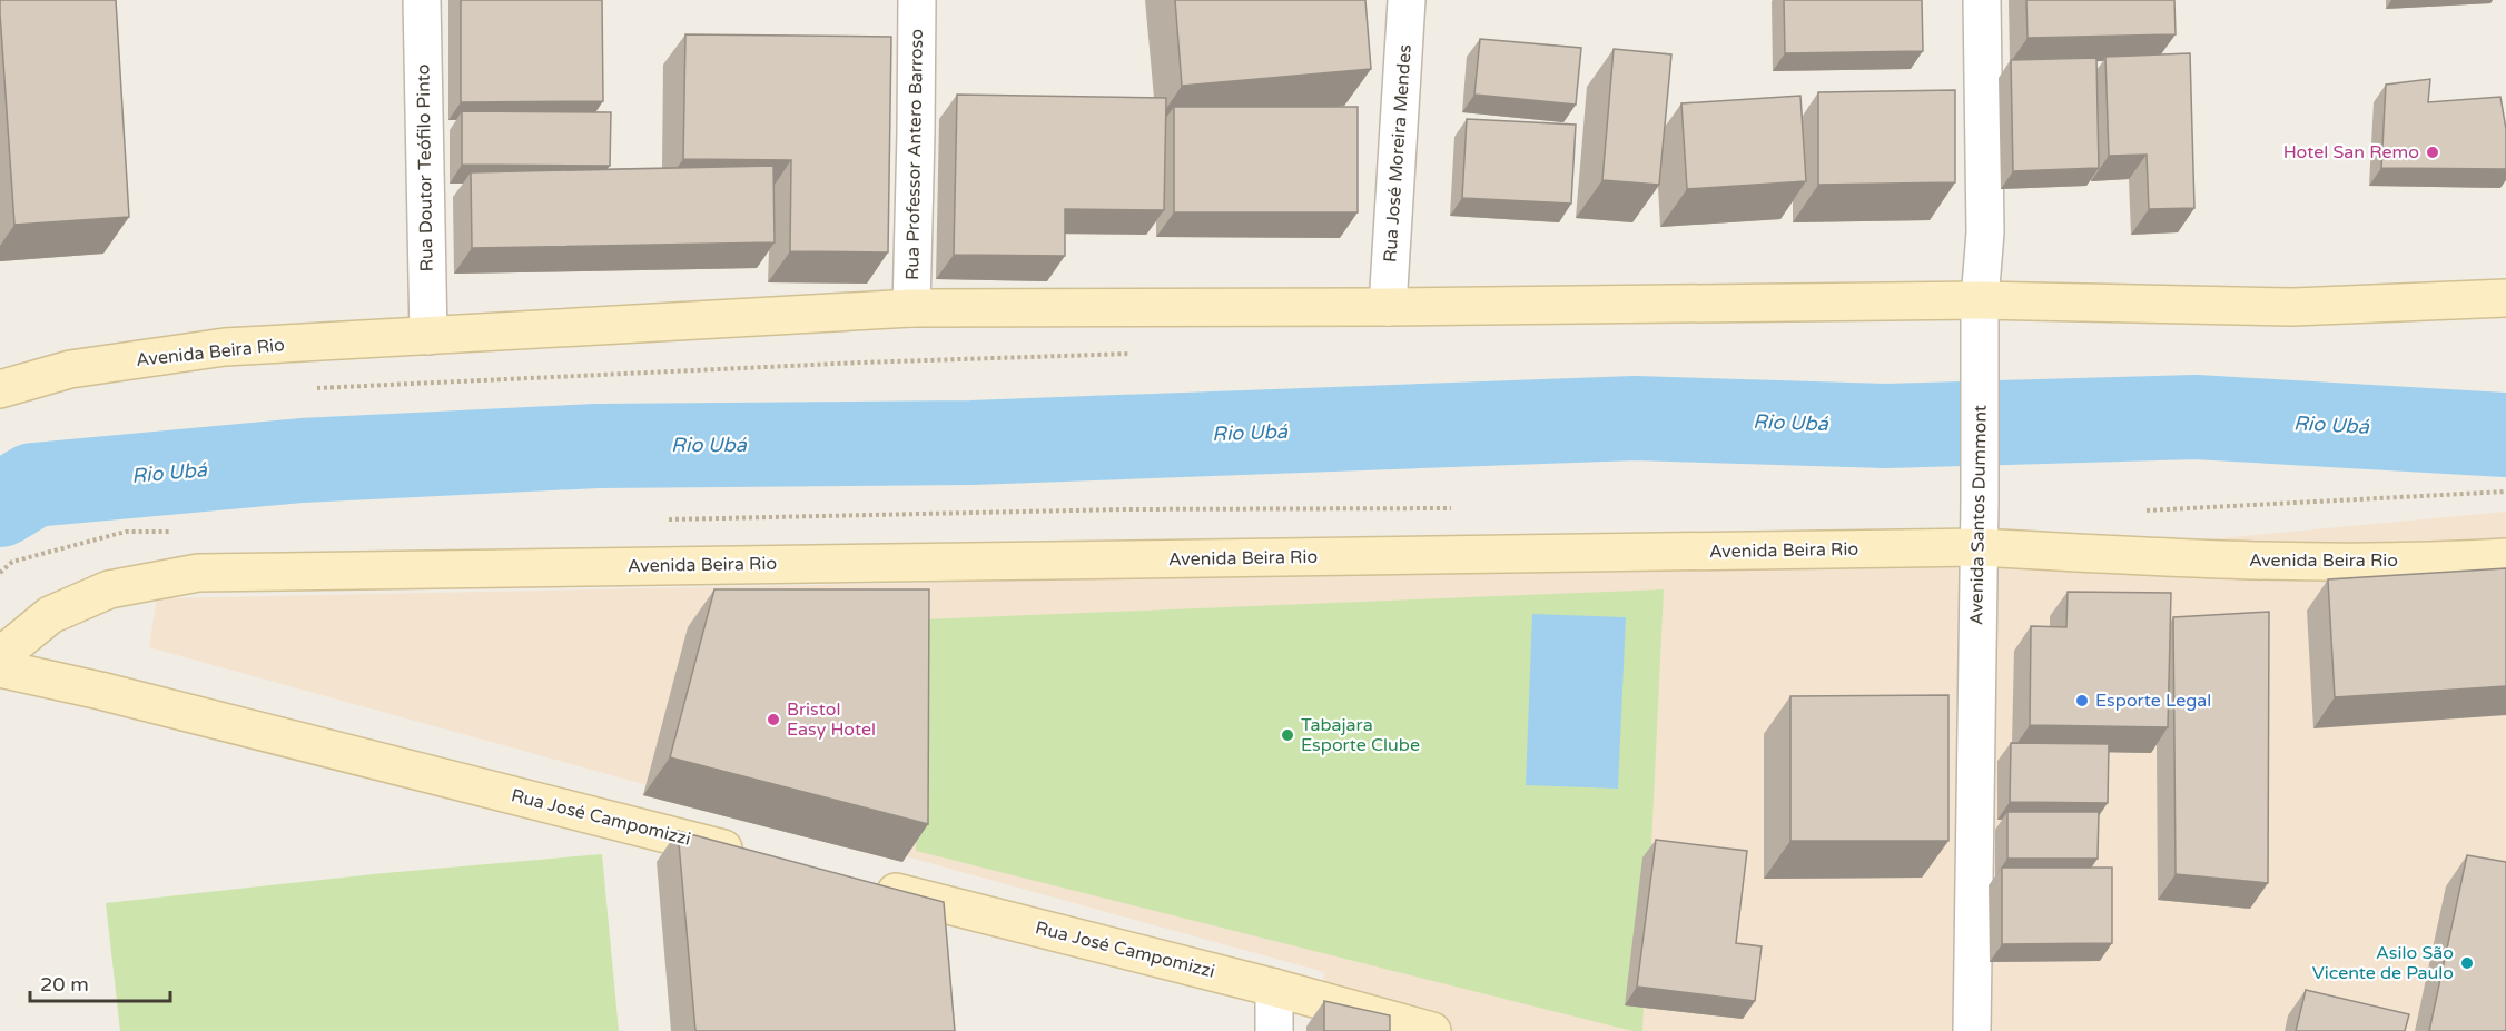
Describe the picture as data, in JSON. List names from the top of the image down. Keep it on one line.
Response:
{"streets":{"main road":["Avenida Beira Rio","Rua José Campomizzi"],"street":["Rua José Moreira Mendes","Rua Professor Antero Barroso","Rua Doutor Teófilo Pinto","Avenida Santos Dummont"]},"crossings":[["Rua José Moreira Mendes","Avenida Beira Rio"],["Rua Professor Antero Barroso","Avenida Beira Rio"],["Rua Doutor Teófilo Pinto","Avenida Beira Rio"],["Avenida Beira Rio","Avenida Santos Dummont"]],"water":["Rio Ubá"],"places":["Hotel San Remo","Esporte Legal","Bristol Easy Hotel","Tabajara Esporte Clube","Asilo São Vicente de Paulo"],"scale_bar":"20 m"}
